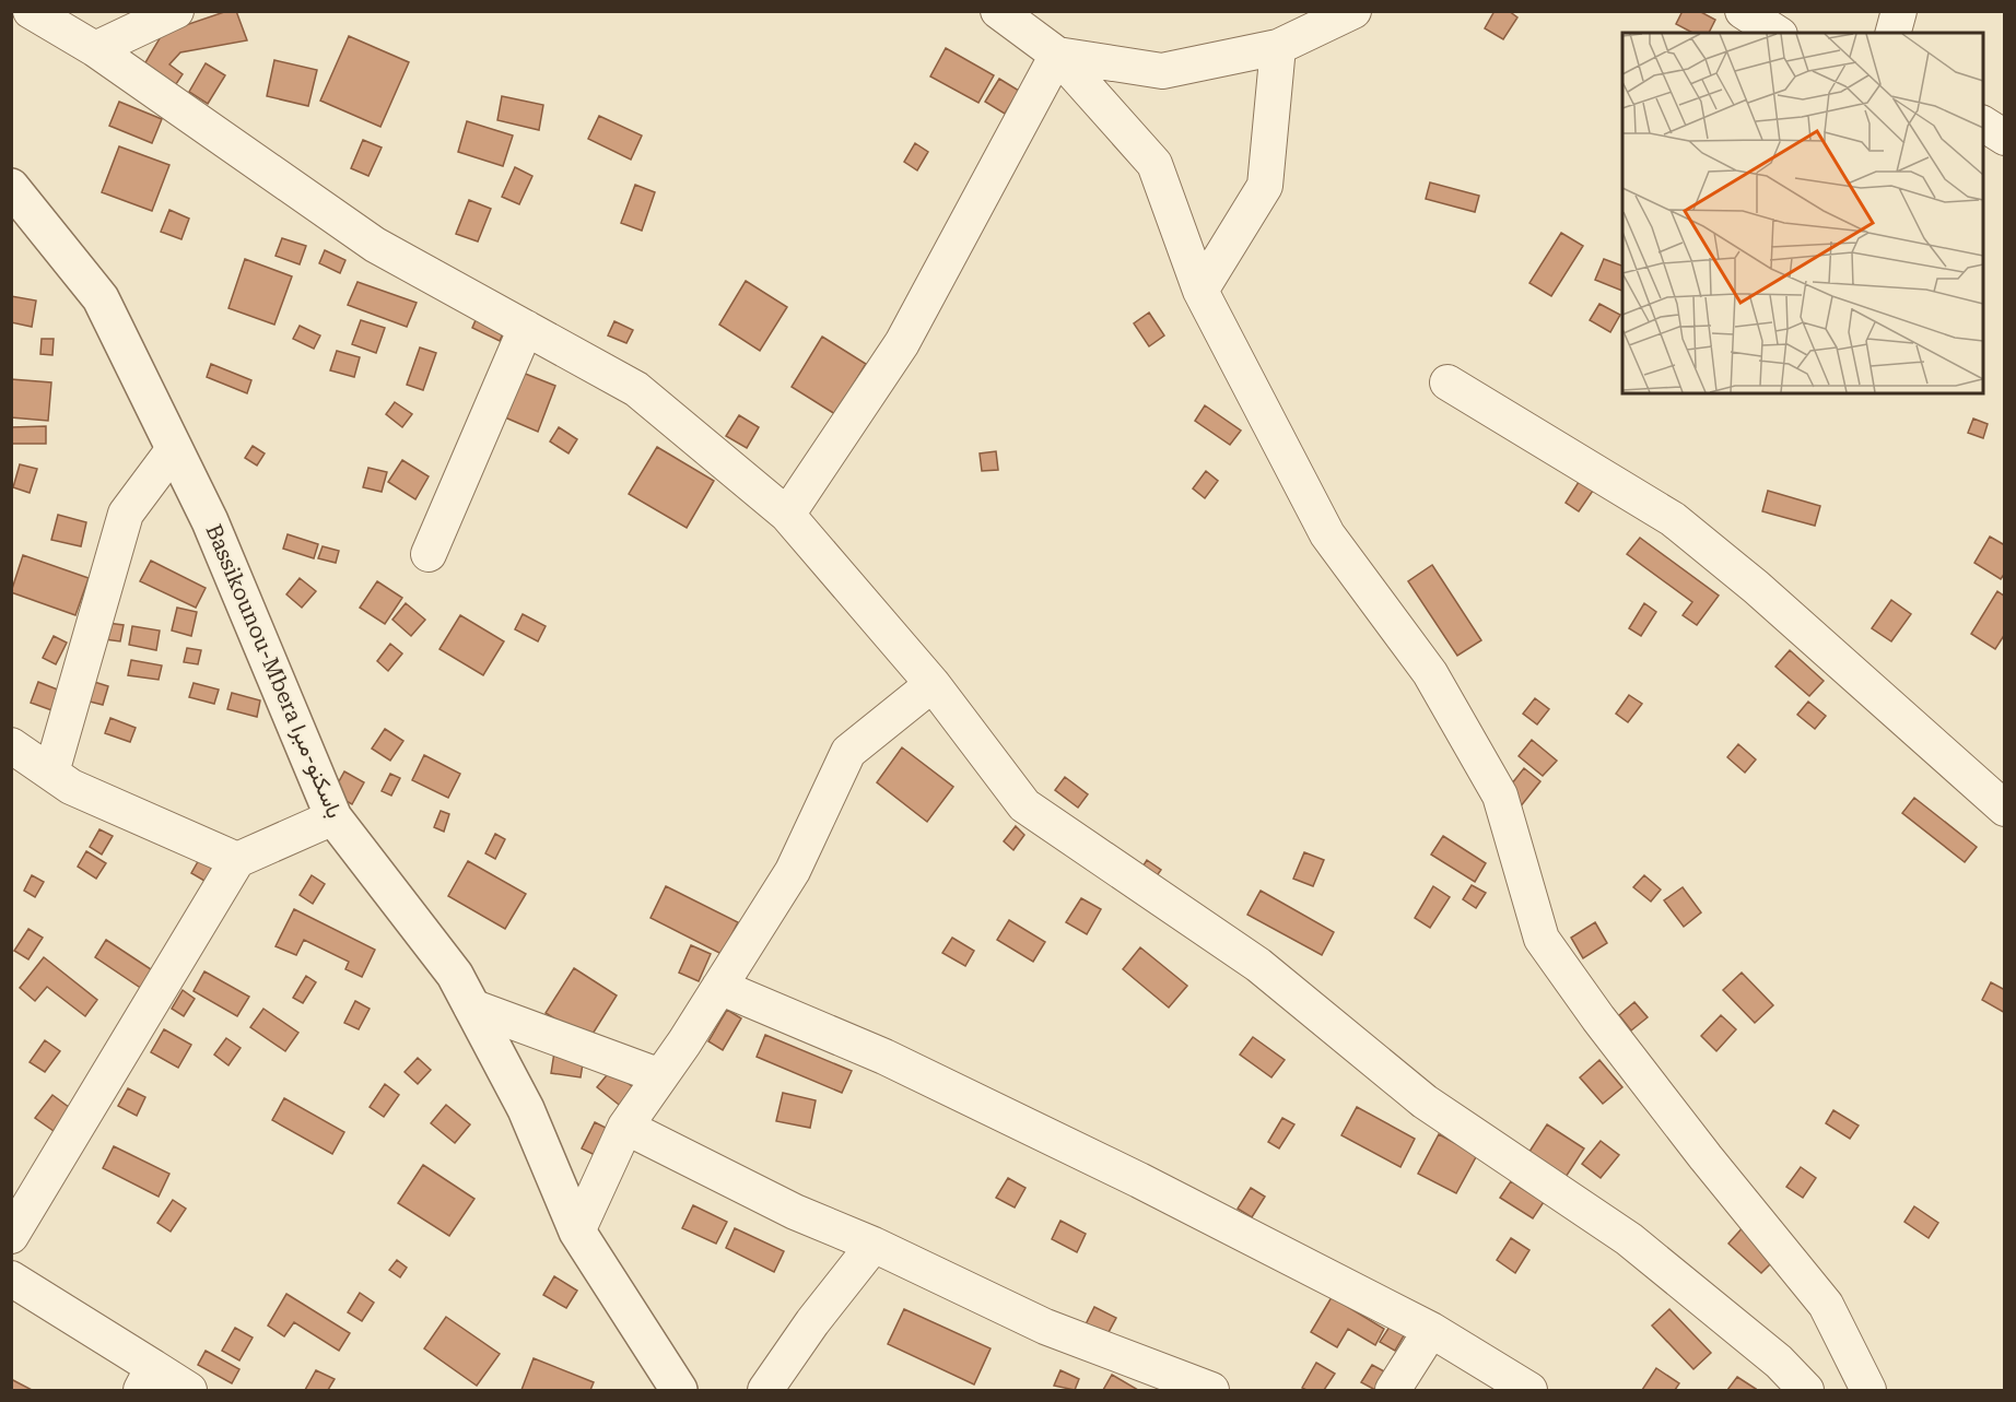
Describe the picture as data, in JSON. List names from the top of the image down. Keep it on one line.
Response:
{"streets":{"street":["Bassikounou-Mbera باسكنو-مبرا"]}}
